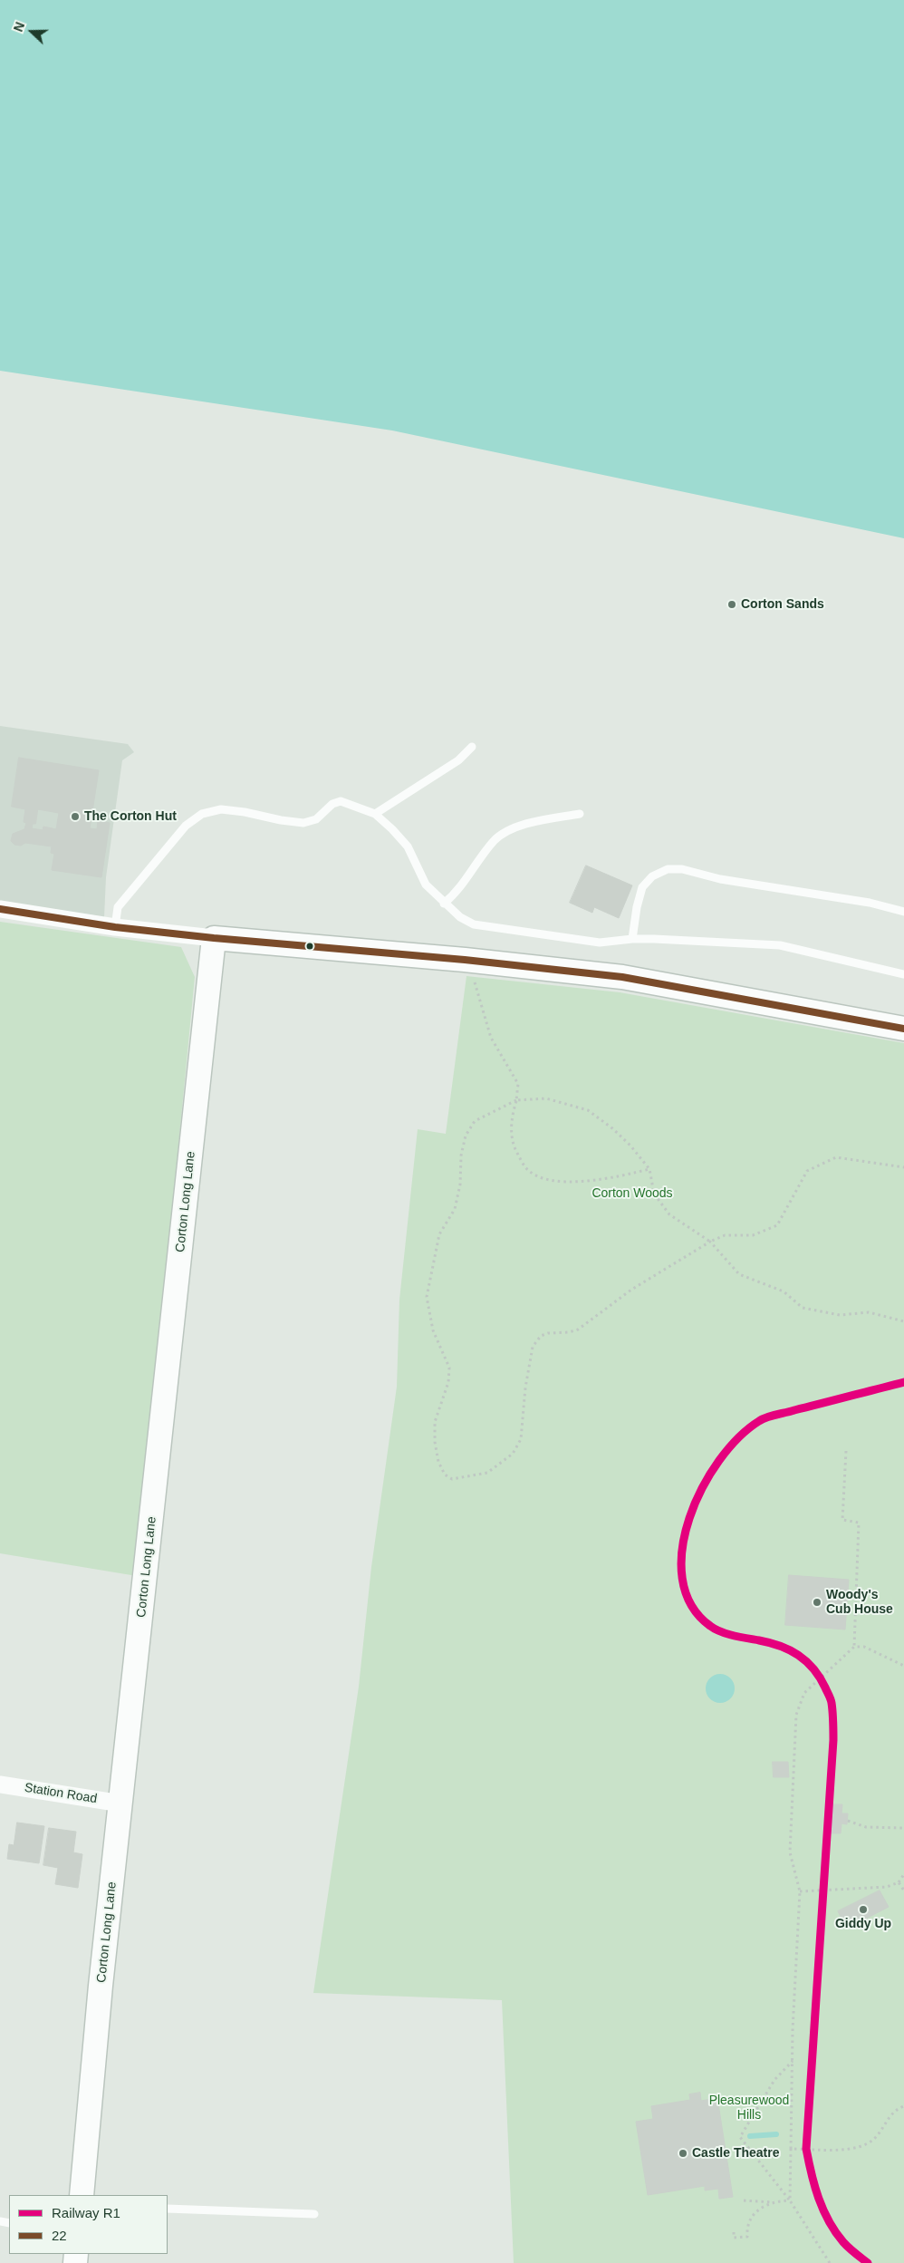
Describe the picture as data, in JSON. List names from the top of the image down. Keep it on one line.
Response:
{"streets":{"main road":["Corton Long Lane"],"street":["Station Road"]},"crossings":[["Corton Long Lane","Station Road"]],"parks":["Corton Woods","Pleasurewood Hills"],"places":["Corton Sands","The Corton Hut","Woody's Cub House","Giddy Up","Castle Theatre"],"lines":["transit line 22","rail line R1"],"legend":["Railway R1","22"],"north":"left"}
